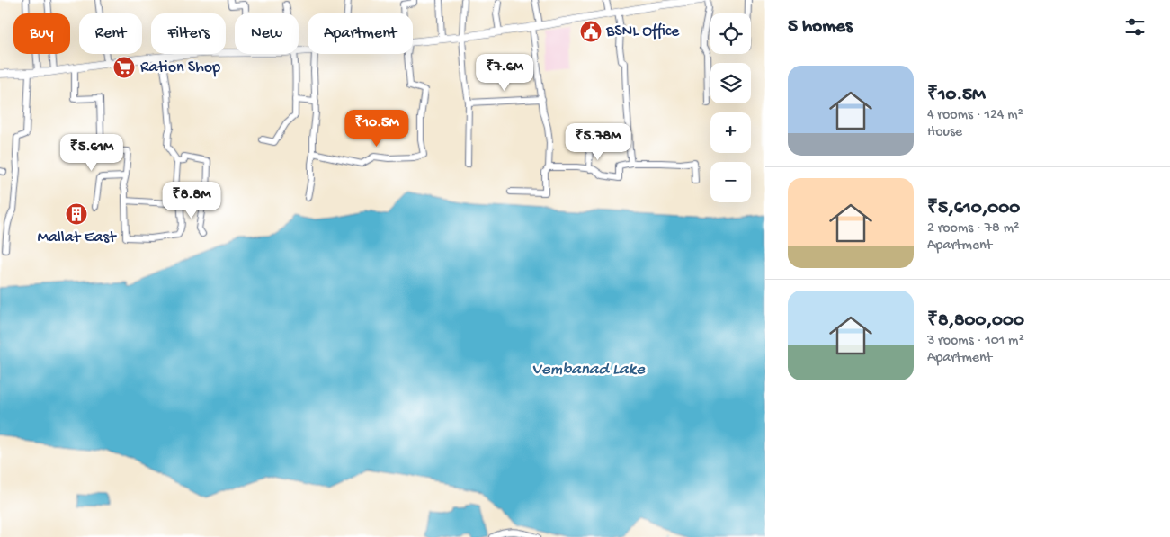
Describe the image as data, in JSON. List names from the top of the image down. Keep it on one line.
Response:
{"water":["Vembanad Lake"],"places":{"public building":["BSNL Office"],"supermarket":["Ration Shop"],"building":["Mallat East"]},"page":{"heading":"5 homes","map_buttons":["+","−"],"chip":["Buy","Rent","Filters","New","Apartment"],"price":["₹7.6M","₹10.5M","₹5.78M","₹5.61M","₹8.8M"],"list":[{"name":"₹10.5M","note":"4 rooms · 124 m² · House"},{"name":"₹5,610,000","note":"2 rooms · 78 m² · Apartment"},{"name":"₹8,800,000","note":"3 rooms · 101 m² · Apartment"}]}}
